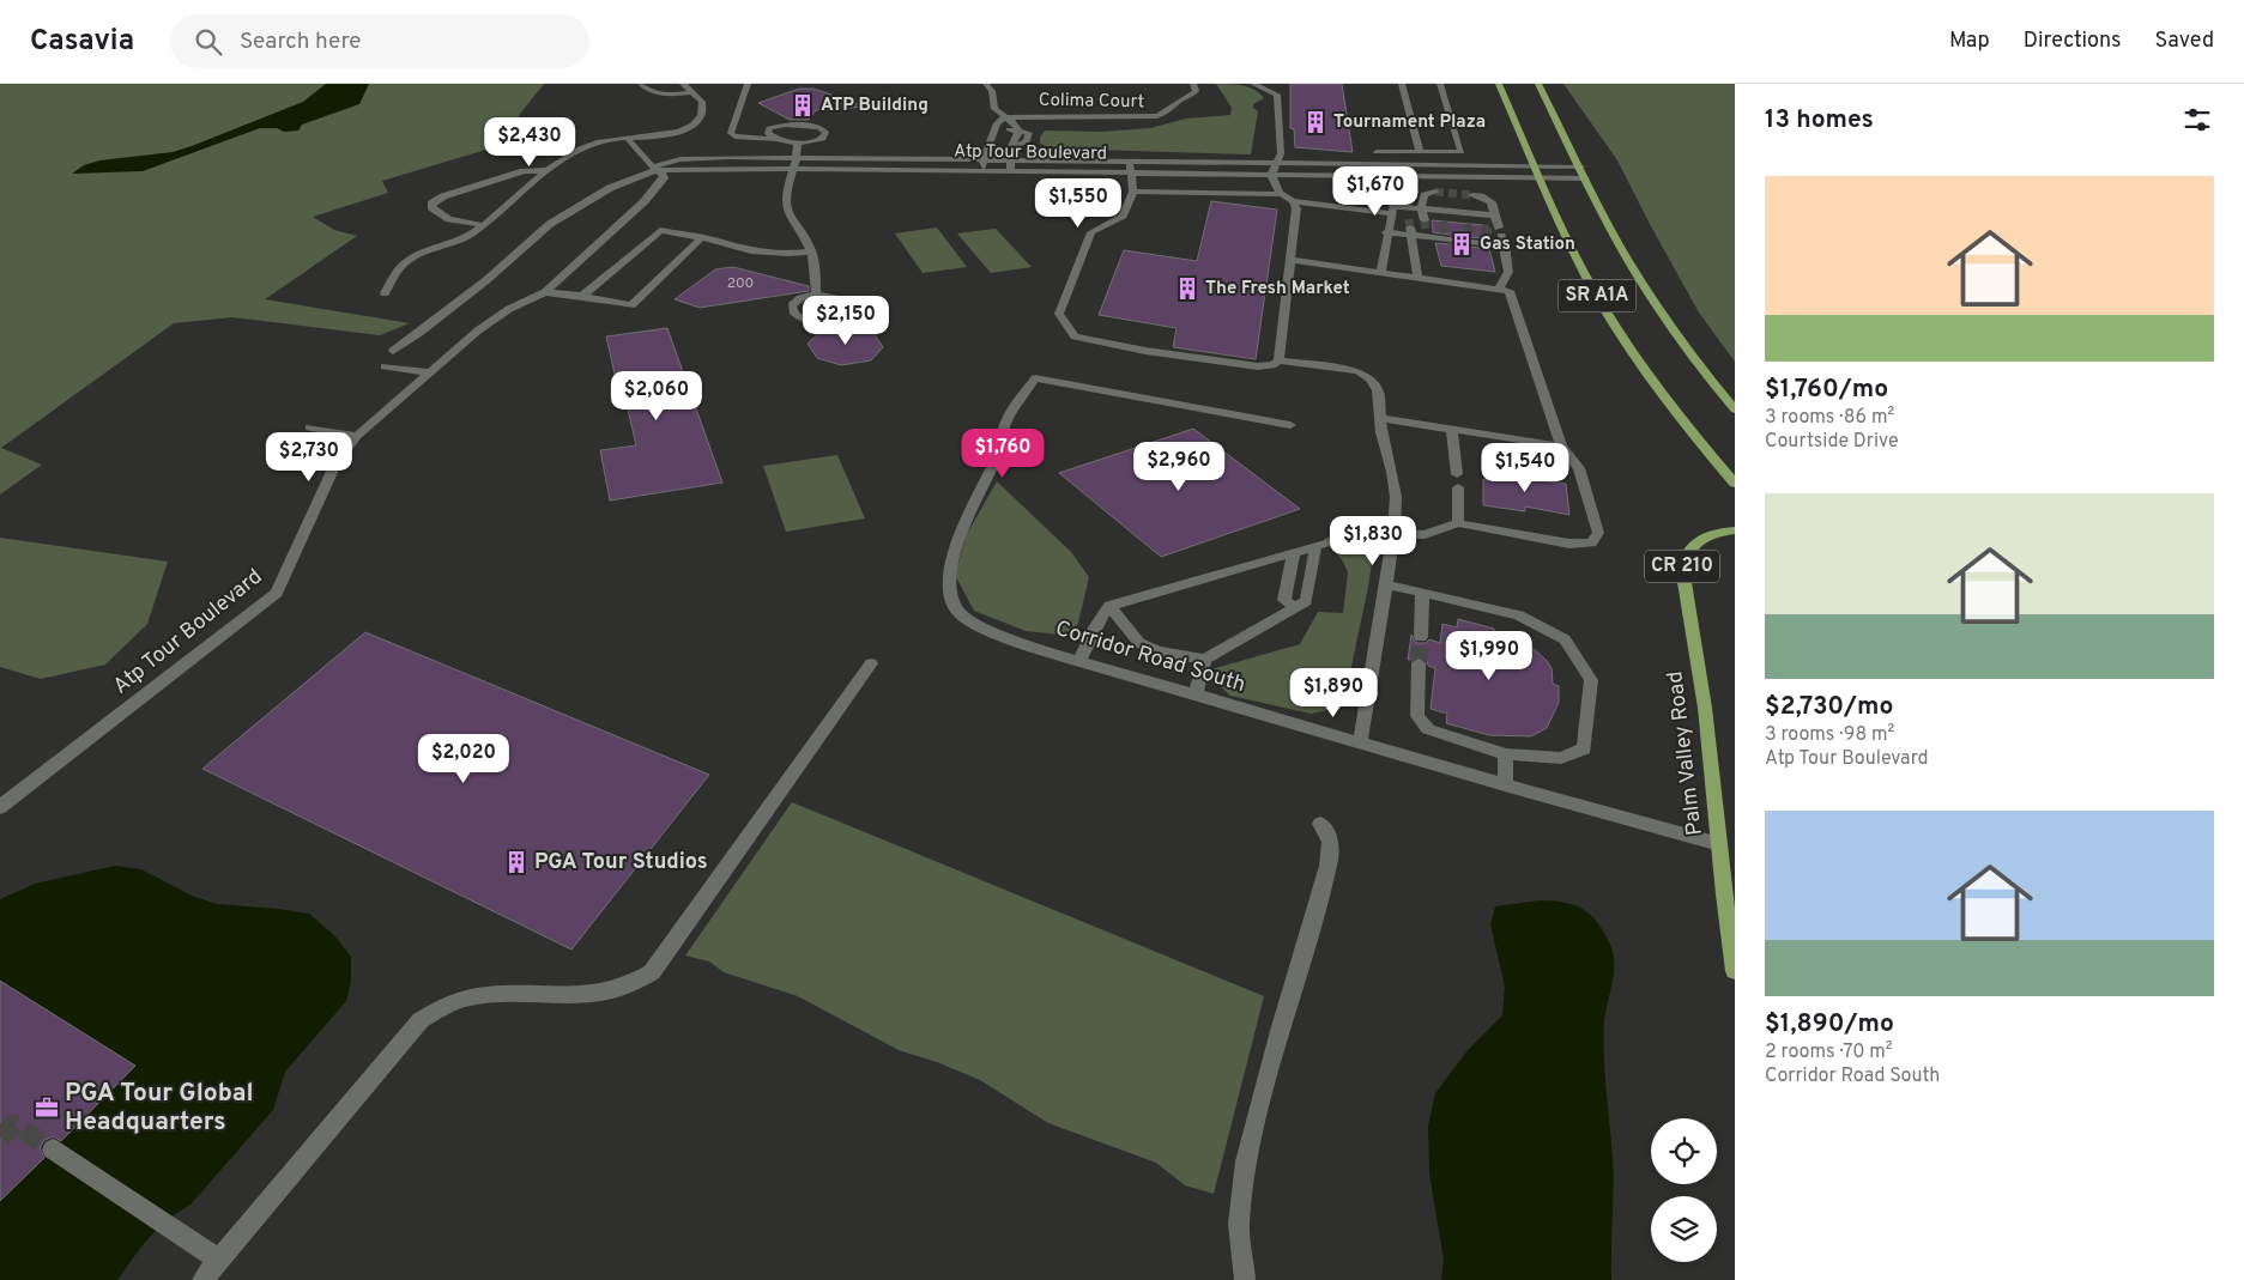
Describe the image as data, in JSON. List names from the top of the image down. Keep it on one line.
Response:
{"streets":{"main road":["SR A1A","CR 210","Palm Valley Road"],"street":["Colima Court","Atp Tour Boulevard","Corridor Road South"]},"crossings":[["Atp Tour Boulevard","SR A1A"],["Corridor Road South","Palm Valley Road"]],"places":{"building":["ATP Building","Tournament Plaza","Gas Station","The Fresh Market","PGA Tour Studios"],"office":["PGA Tour Global Headquarters"]},"house_numbers":["200"],"page":{"header":"Casavia","search":"Search here","nav":["Map","Directions","Saved"],"heading":"13 homes","price":["$2,430","$1,670","$1,550","$2,150","$2,060","$1,760","$2,730","$2,960","$1,540","$1,830","$1,990","$1,890","$2,020"],"list":[{"name":"$1,760/mo","note":"3 rooms · 86 m² · Courtside Drive"},{"name":"$2,730/mo","note":"3 rooms · 98 m² · Atp Tour Boulevard"},{"name":"$1,890/mo","note":"2 rooms · 70 m² · Corridor Road South"}]}}
